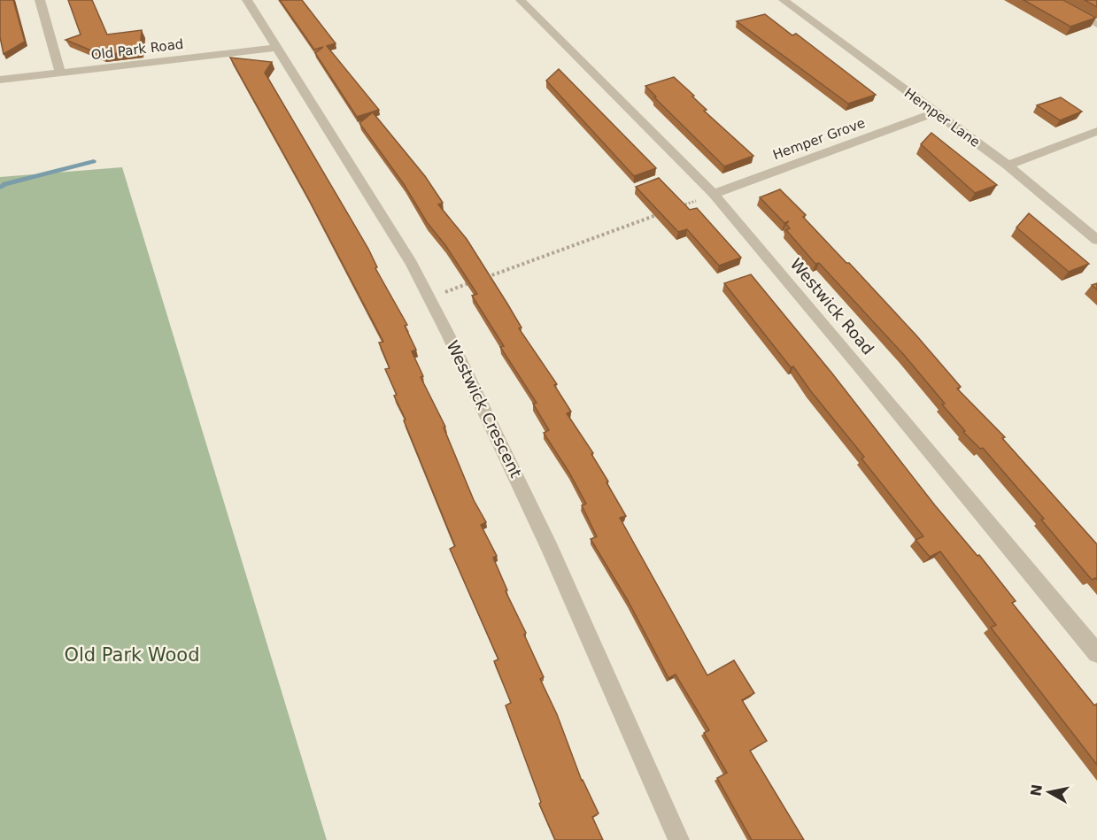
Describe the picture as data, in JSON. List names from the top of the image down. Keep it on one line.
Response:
{"streets":{"street":["Old Park Road","Hemper Lane","Hemper Grove","Westwick Road","Westwick Crescent"]},"crossings":[["Old Park Road","Westwick Crescent"],["Hemper Lane","Hemper Grove"],["Hemper Grove","Westwick Road"]],"parks":["Old Park Wood"],"north":"left"}
